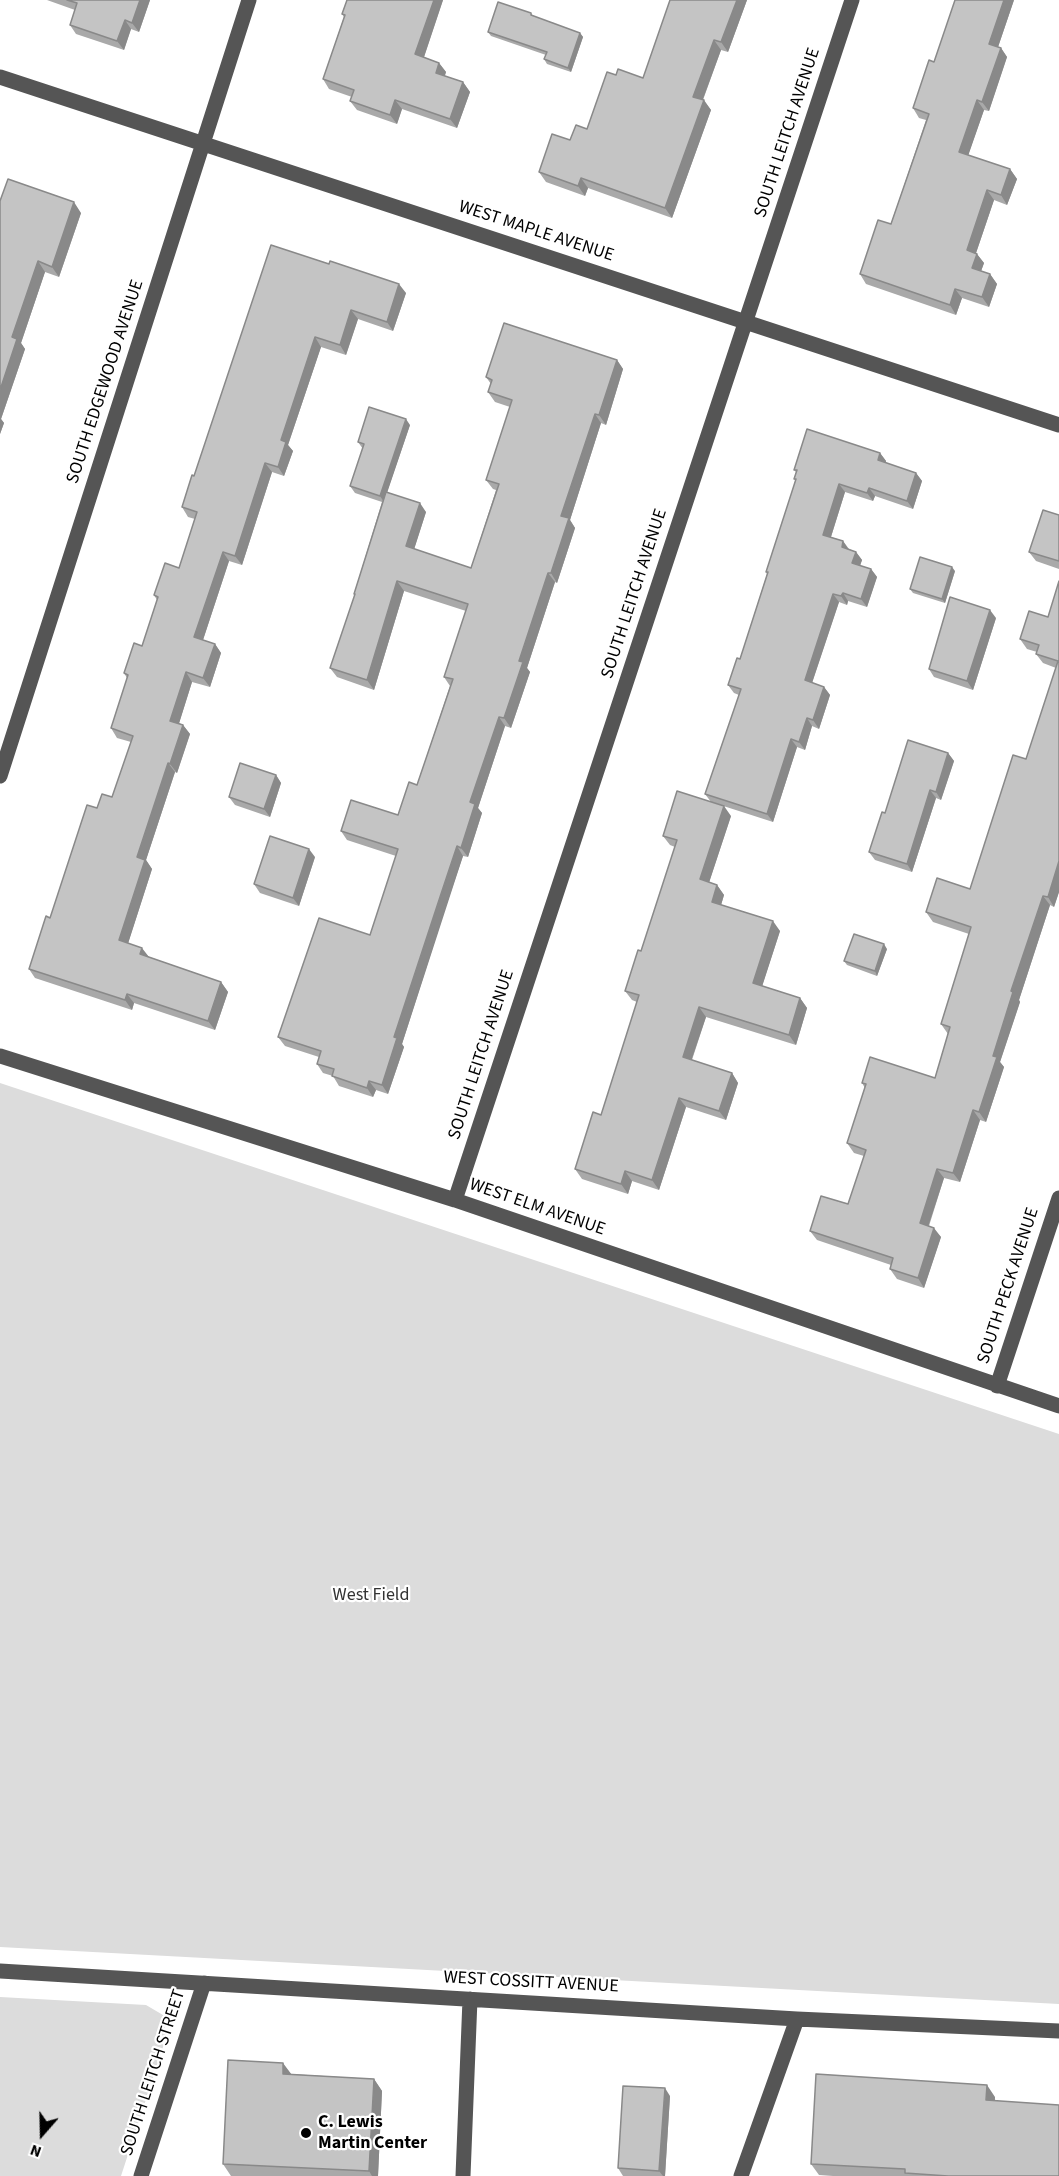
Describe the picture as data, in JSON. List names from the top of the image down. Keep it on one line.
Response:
{"streets":{"street":["SOUTH LEITCH AVENUE","WEST MAPLE AVENUE","SOUTH EDGEWOOD AVENUE","WEST ELM AVENUE","SOUTH PECK AVENUE","WEST COSSITT AVENUE","SOUTH LEITCH STREET"]},"crossings":[["SOUTH LEITCH AVENUE","WEST MAPLE AVENUE"],["SOUTH LEITCH AVENUE","WEST ELM AVENUE"],["WEST MAPLE AVENUE","SOUTH EDGEWOOD AVENUE"],["WEST ELM AVENUE","SOUTH PECK AVENUE"],["WEST COSSITT AVENUE","SOUTH LEITCH STREET"]],"parks":["West Field"],"places":["C. Lewis Martin Center"],"north":"bottom"}
